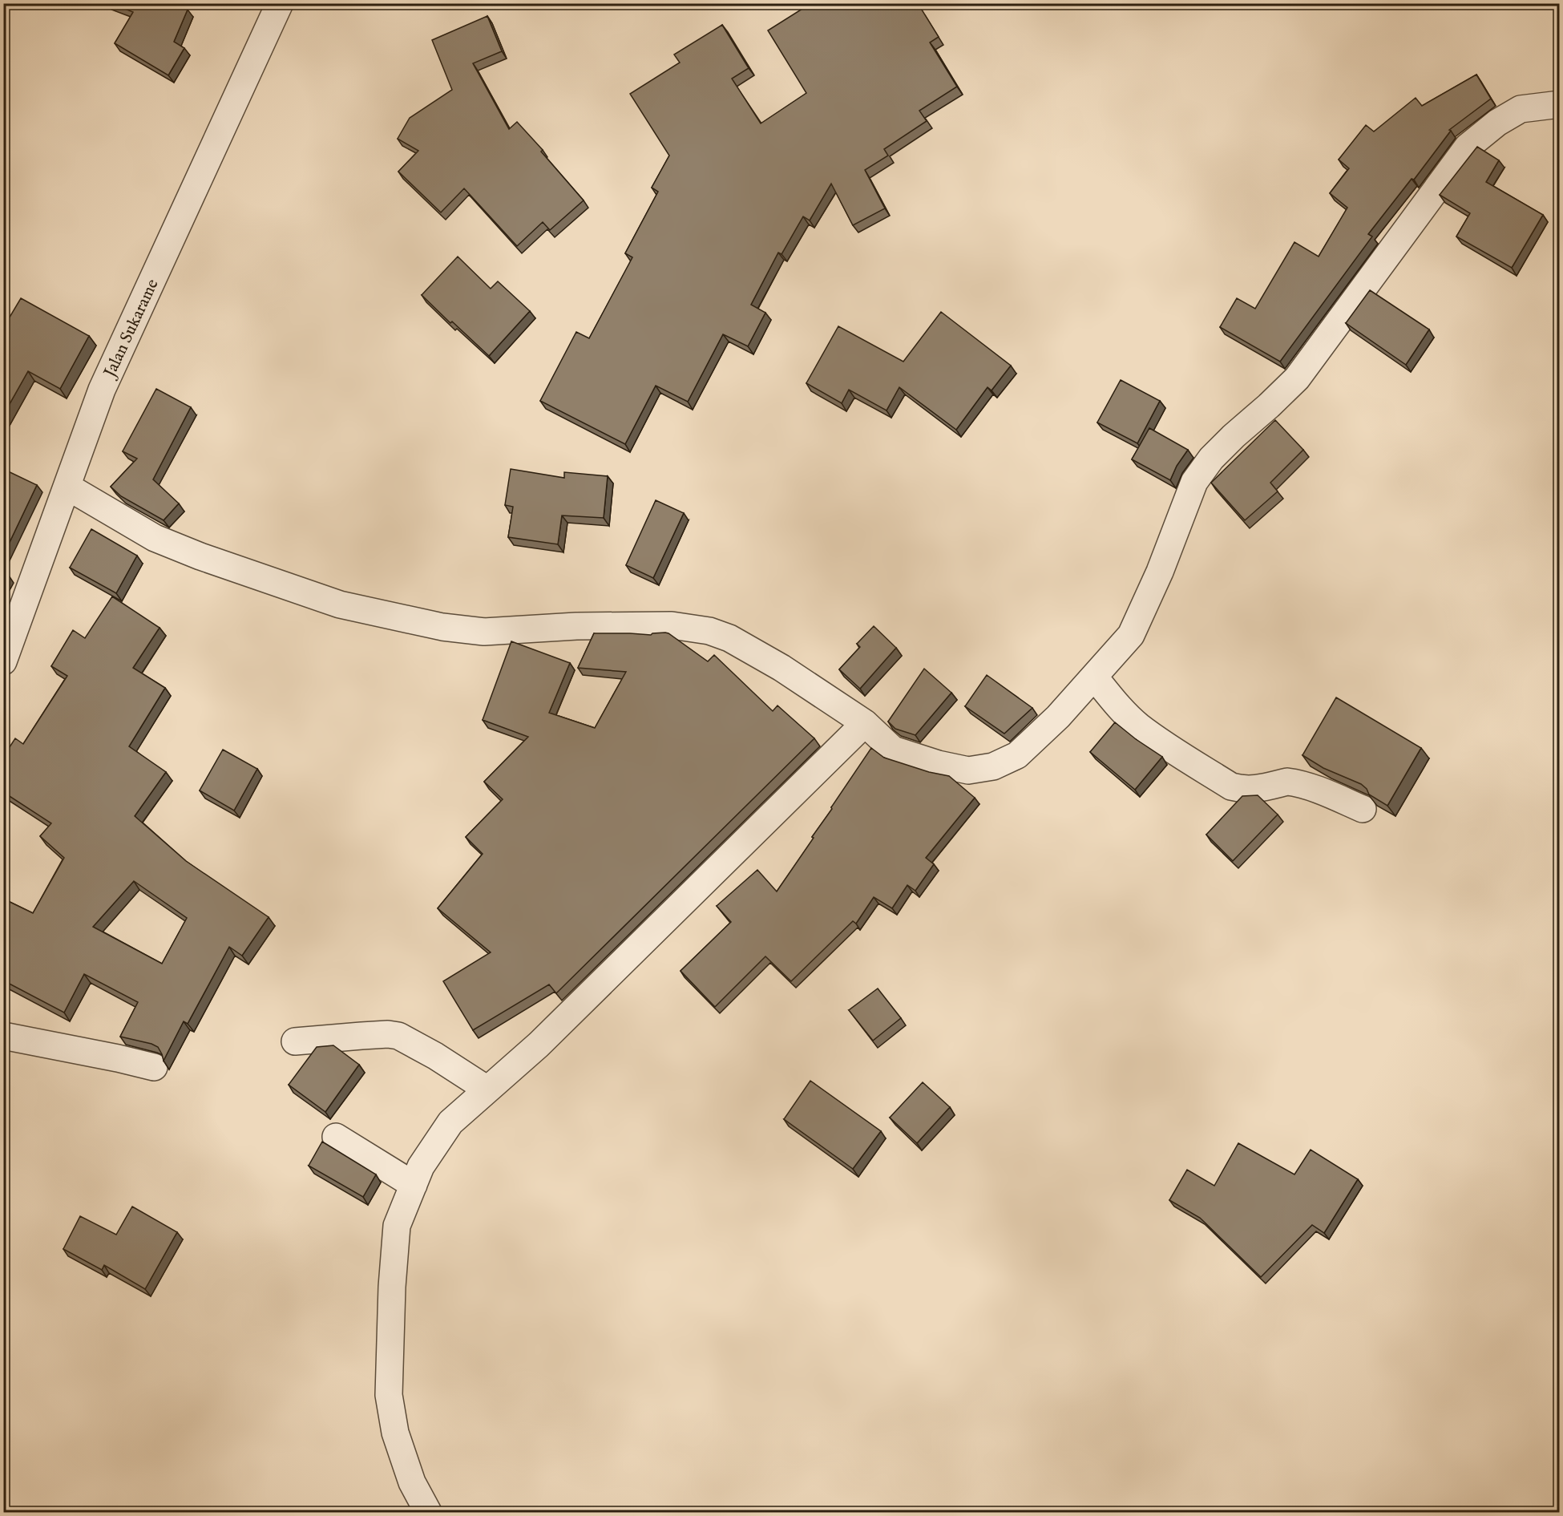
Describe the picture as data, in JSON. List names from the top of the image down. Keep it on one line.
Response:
{"streets":{"street":["Jalan Sukarame"]}}
